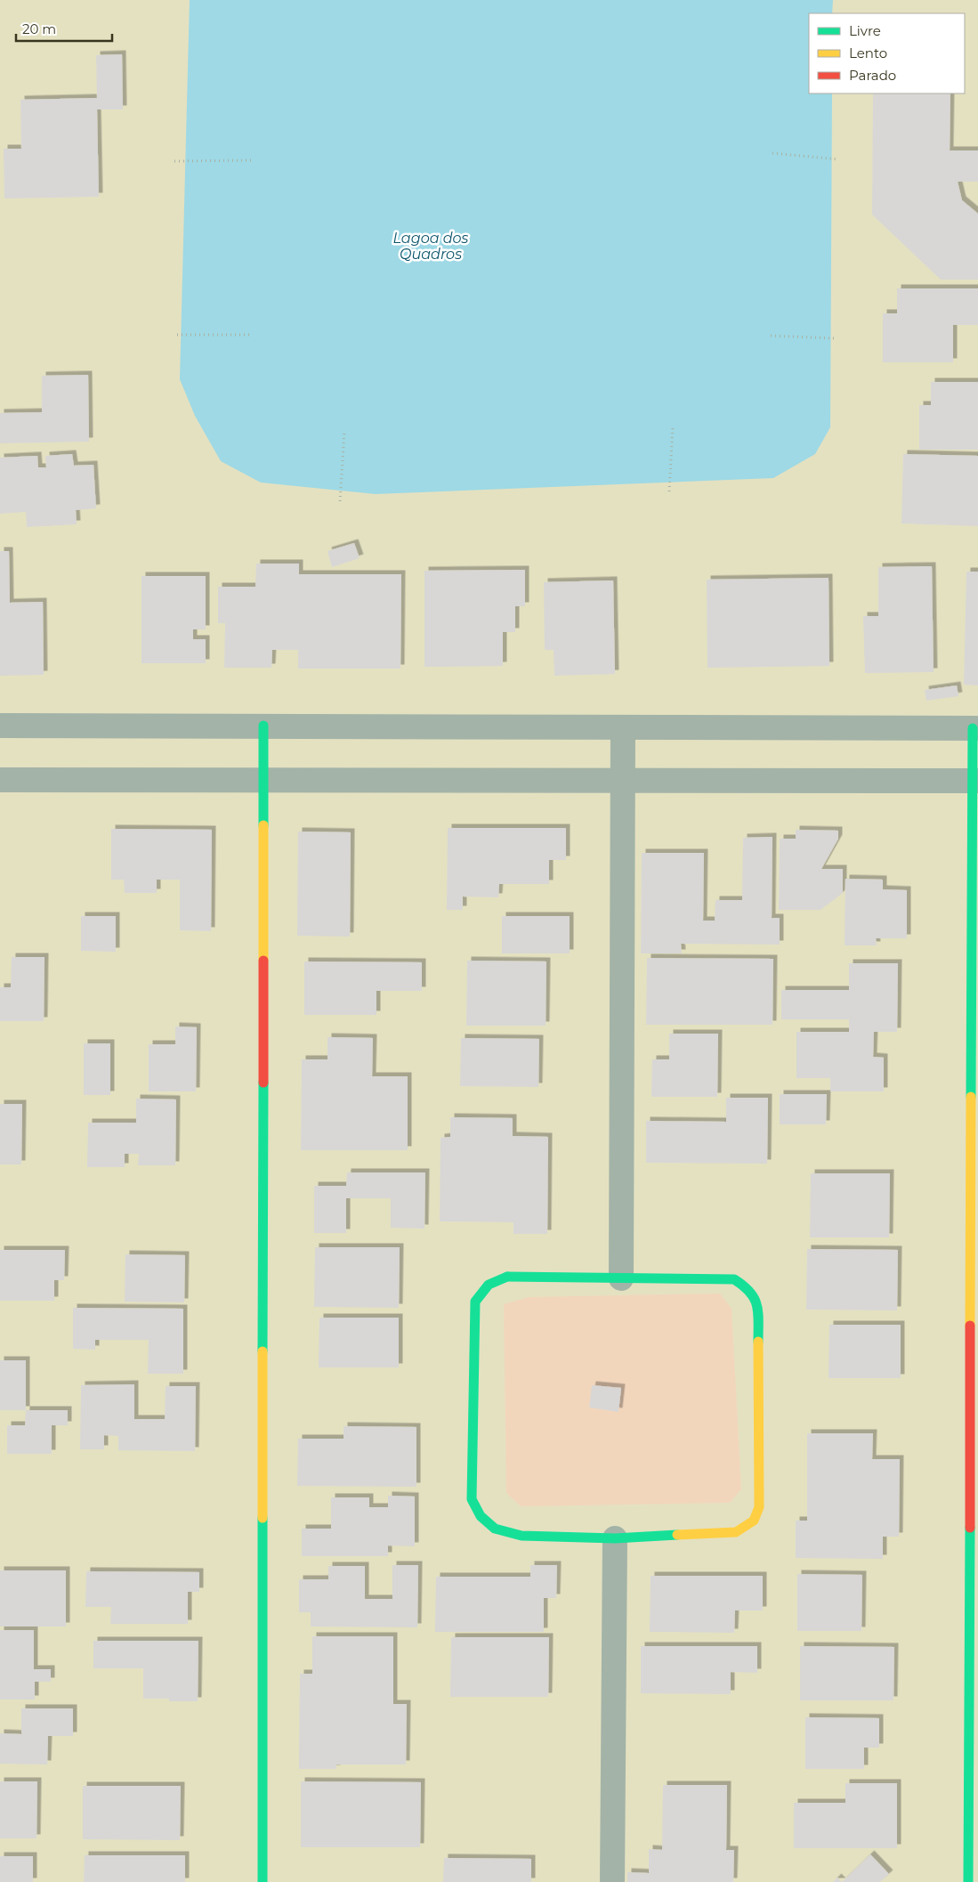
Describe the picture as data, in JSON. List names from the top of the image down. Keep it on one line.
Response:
{"water":["Lagoa dos Quadros"],"legend":["Livre","Lento","Parado"],"scale_bar":"20 m"}
